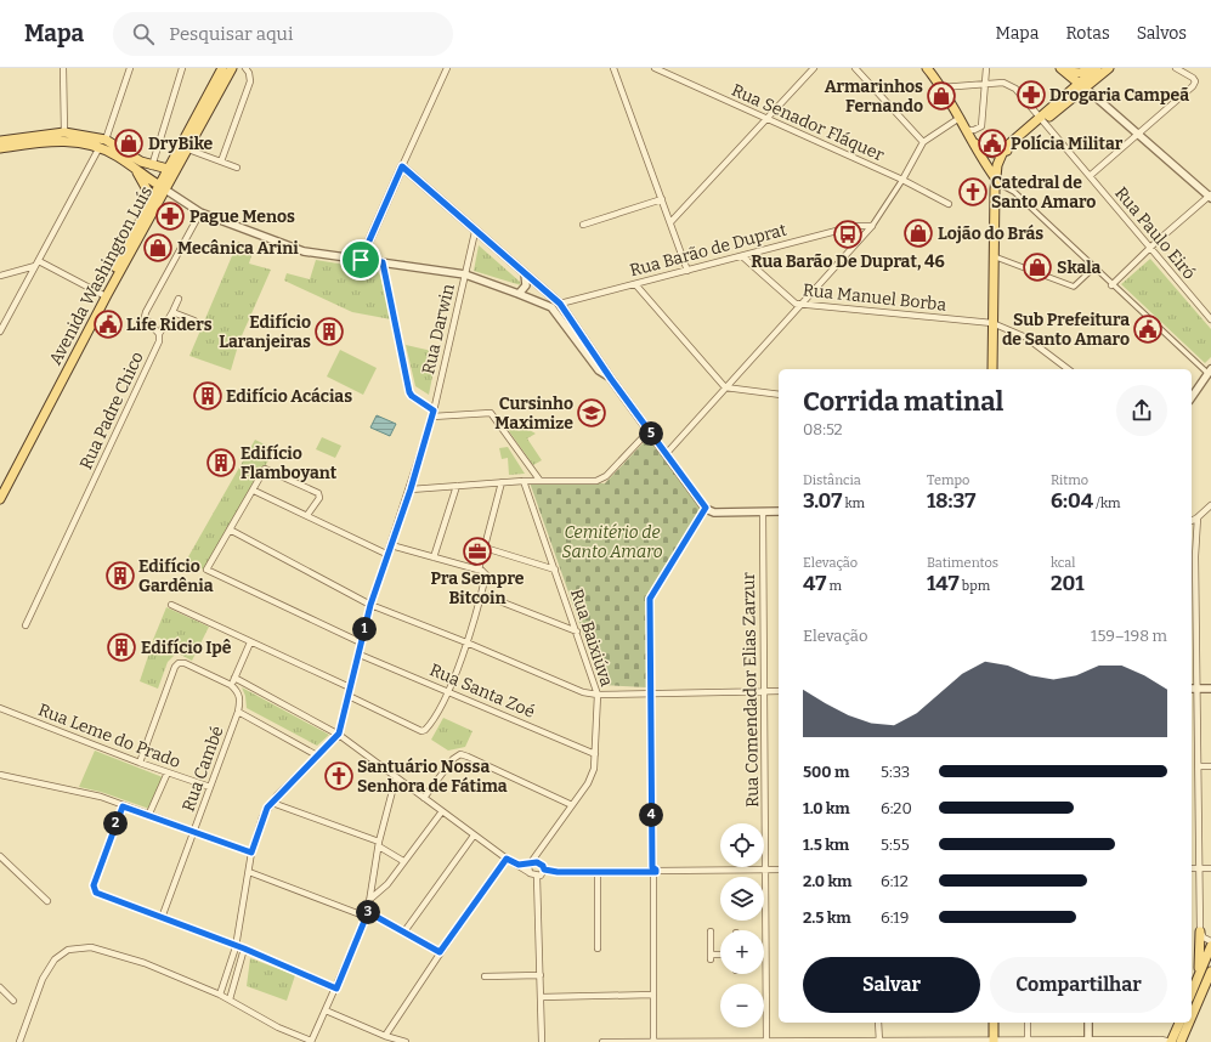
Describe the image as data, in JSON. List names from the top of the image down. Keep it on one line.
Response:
{"streets":{"main road":["Avenida Washington Luís"],"street":["Rua Senador Fláquer","Rua Paulo Eiró","Rua Barão de Duprat","Rua Manuel Borba","Rua Darwin","Rua Padre Chico","Rua Baixiúva","Rua Comendador Elias Zarzur","Rua Santa Zoé","Rua Leme do Prado","Rua Cambé"]},"crossings":[["Rua Barão de Duprat","Rua Manuel Borba"],["Rua Darwin","Rua Santa Zoé"],["Rua Baixiúva","Rua Santa Zoé"],["Rua Leme do Prado","Rua Cambé"]],"parks":["Cemitério de Santo Amaro"],"places":{"pharmacy":["Drogaria Campeã","Pague Menos"],"shop":["Armarinhos Fernando","DryBike","Lojão do Brás","Mecânica Arini","Skala"],"public building":["Polícia Militar","Life Riders","Sub Prefeitura de Santo Amaro"],"church":["Catedral de Santo Amaro","Santuário Nossa Senhora de Fátima"],"bus stop":["Rua Barão De Duprat, 46"],"building":["Edifício Laranjeiras","Edifício Acácias","Edifício Flamboyant","Edifício Gardênia","Edifício Ipê"],"school or university":["Cursinho Maximize"],"office":["Pra Sempre Bitcoin"]},"page":{"header":"Mapa","search":"Pesquisar aqui","nav":["Mapa","Rotas","Salvos"],"heading":["Corrida matinal","08:52"],"pins":["5","1","4","2","3"],"stats":[["Distância","3.07 km"],["Tempo","18:37"],["Ritmo","6:04 /km"],["Elevação","47 m"],["Batimentos","147 bpm"],["kcal","201"]],"chart":["Elevação","159–198 m"],"list":[{"name":"500 m","note":"5:33"},{"name":"1.0 km","note":"6:20"},{"name":"1.5 km","note":"5:55"},{"name":"2.0 km","note":"6:12"},{"name":"2.5 km","note":"6:19"}],"map_buttons":["+","−"],"buttons":["Salvar","Compartilhar"]}}
